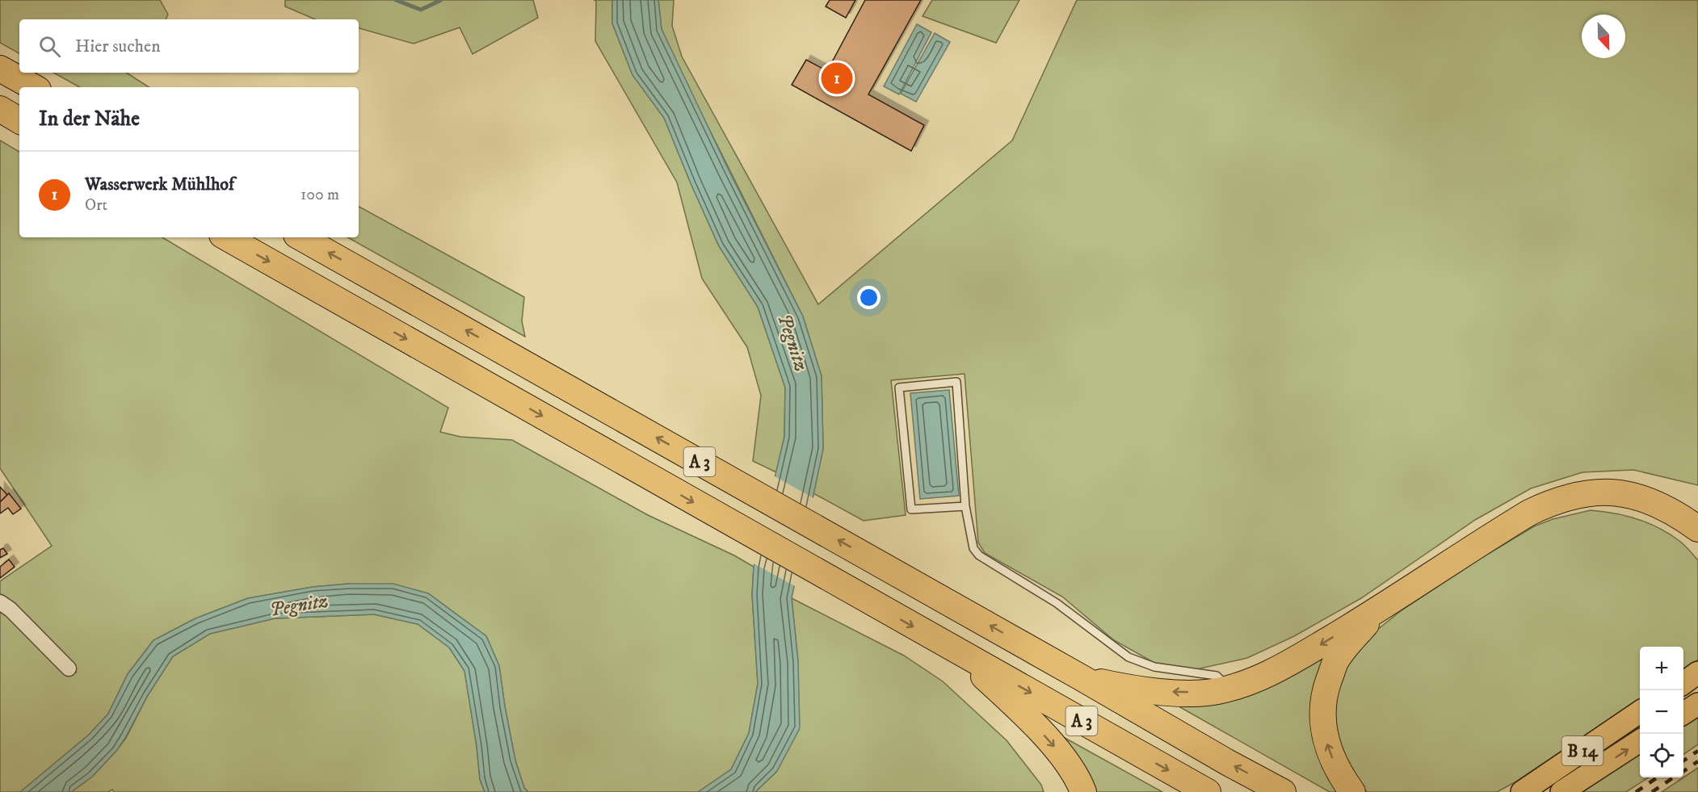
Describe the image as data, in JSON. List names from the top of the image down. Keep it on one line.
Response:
{"streets":{"highway":["A 3"],"main road":["B 14"]},"water":["Pegnitz"],"north":"bottom","page":{"search":"Hier suchen","pins":"1","heading":"In der Nähe","list":[{"mark":"1","name":"Wasserwerk Mühlhof","note":"Ort","value":"100 m"}],"map_buttons":["+","−"]}}
